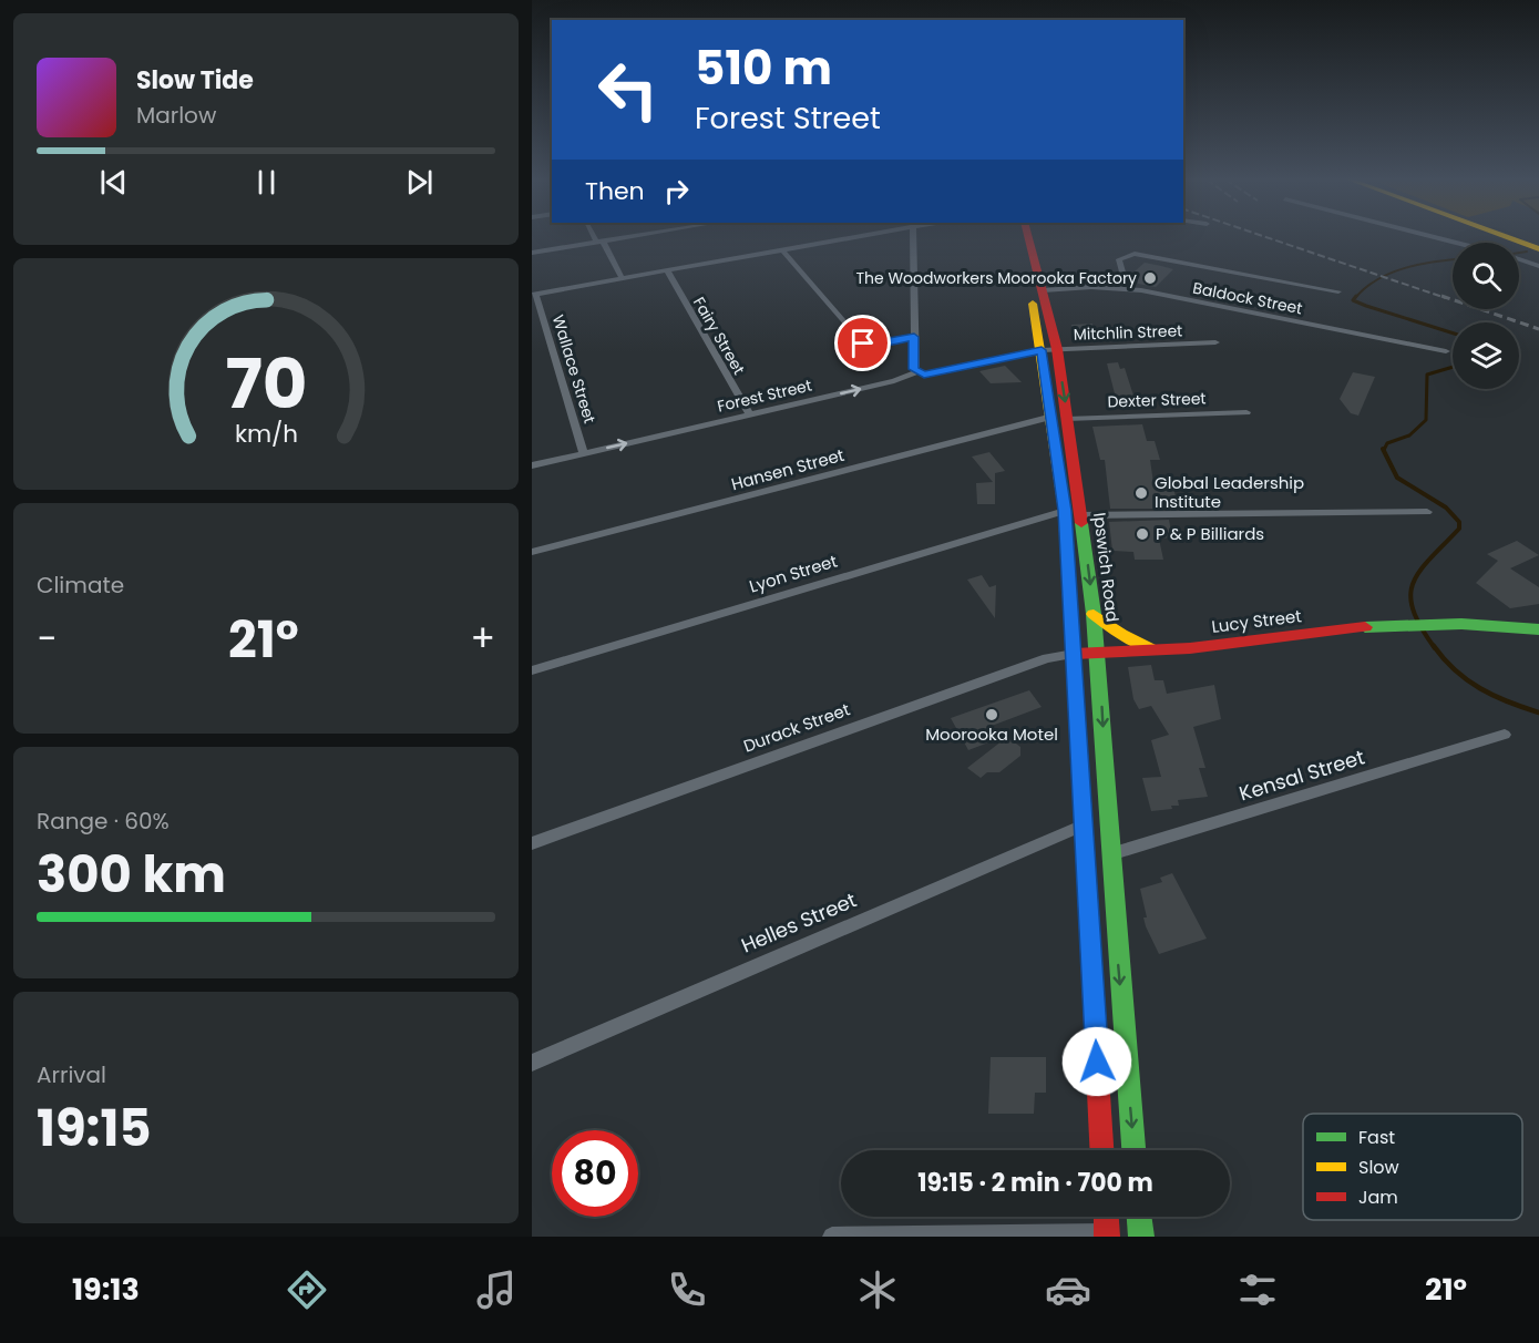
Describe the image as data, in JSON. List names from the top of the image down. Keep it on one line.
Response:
{"streets":{"main road":["Ipswich Road","Lucy Street"],"street":["Baldock Street","Mitchlin Street","Fairy Street","Wallace Street","Forest Street","Dexter Street","Hansen Street","Lyon Street","Durack Street","Kensal Street","Helles Street"]},"crossings":[["Baldock Street","Ipswich Road"],["Mitchlin Street","Forest Street"],["Mitchlin Street","Ipswich Road"],["Fairy Street","Forest Street"],["Wallace Street","Forest Street"],["Forest Street","Ipswich Road"],["Dexter Street","Hansen Street"],["Dexter Street","Ipswich Road"],["Hansen Street","Ipswich Road"],["Ipswich Road","Lyon Street"],["Ipswich Road","Lucy Street"],["Ipswich Road","Durack Street"],["Ipswich Road","Kensal Street"],["Ipswich Road","Helles Street"],["Lucy Street","Durack Street"]],"one_way":["Forest Street"],"places":["The Woodworkers Moorooka Factory","Global Leadership Institute","P & P Billiards","Moorooka Motel"],"legend":["Fast","Slow","Jam"],"page":{"turn":["510 m","Forest Street"],"song":["Slow Tide","Marlow"],"then":"Then","tile":["Climate",["Range · 60%","300 km"],["Arrival","19:15"]],"heat":["−","21°","+"],"limit":"80","trip":"19:15 · 2 min · 700 m","tabs":["19:13","21°"],"gauge":["70","km/h"]}}
